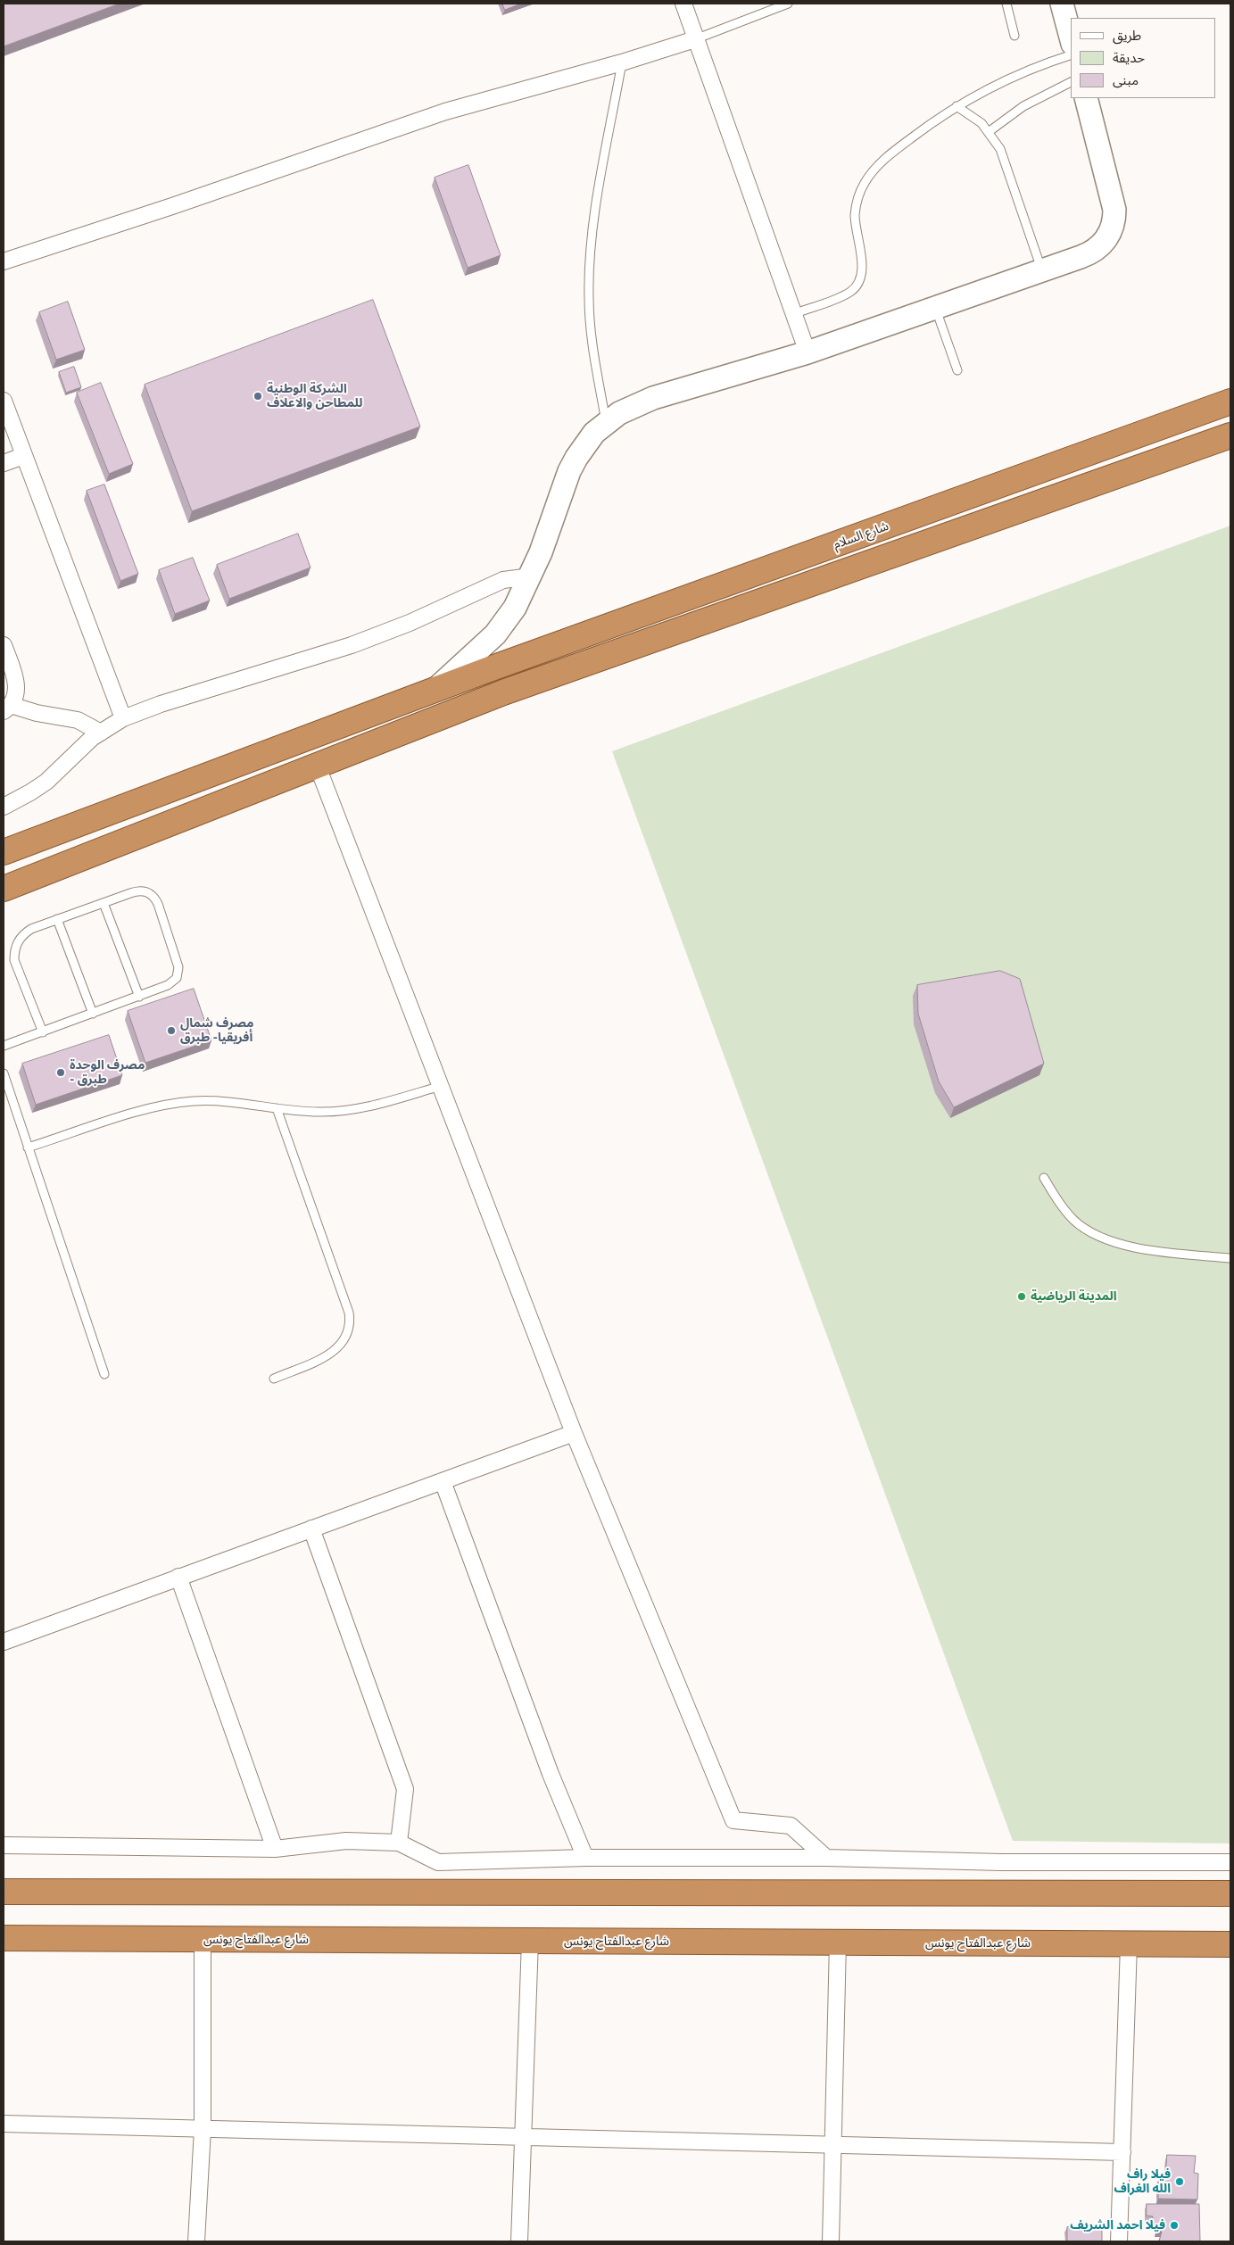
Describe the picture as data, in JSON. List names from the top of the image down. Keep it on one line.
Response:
{"streets":{"highway":["شارع السلام","شارع عبدالفتاح يونس"]},"places":["الشركة الوطنية للمطاحن والاعلاف","مصرف شمال أفريقيا- طبرق","مصرف الوحدة - طبرق","المدينة الرياضية","فيلا راف الله الغراف","فيلا احمد الشريف"],"legend":["طريق","حديقة","مبنى"]}
